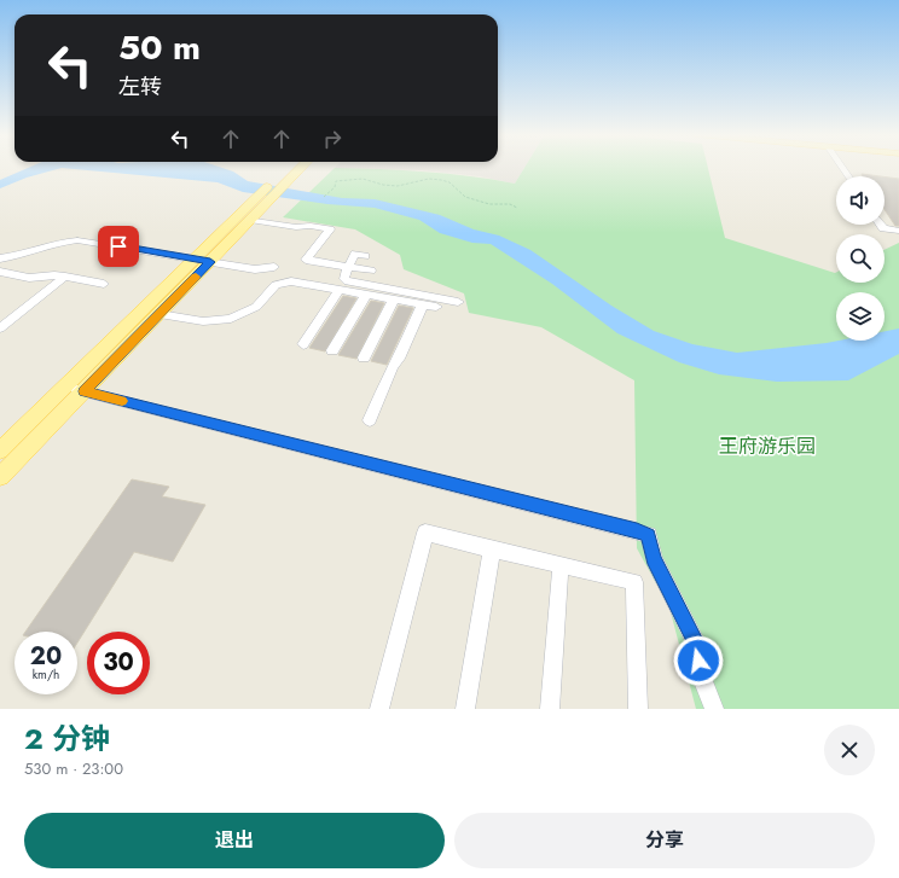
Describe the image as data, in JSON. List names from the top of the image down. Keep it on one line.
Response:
{"parks":["王府游乐园"],"page":{"turn":["50 m","左转"],"speed":"20 km/h","limit":"30","heading":["2 分钟","530 m · 23:00"],"buttons":["退出","分享"]}}
